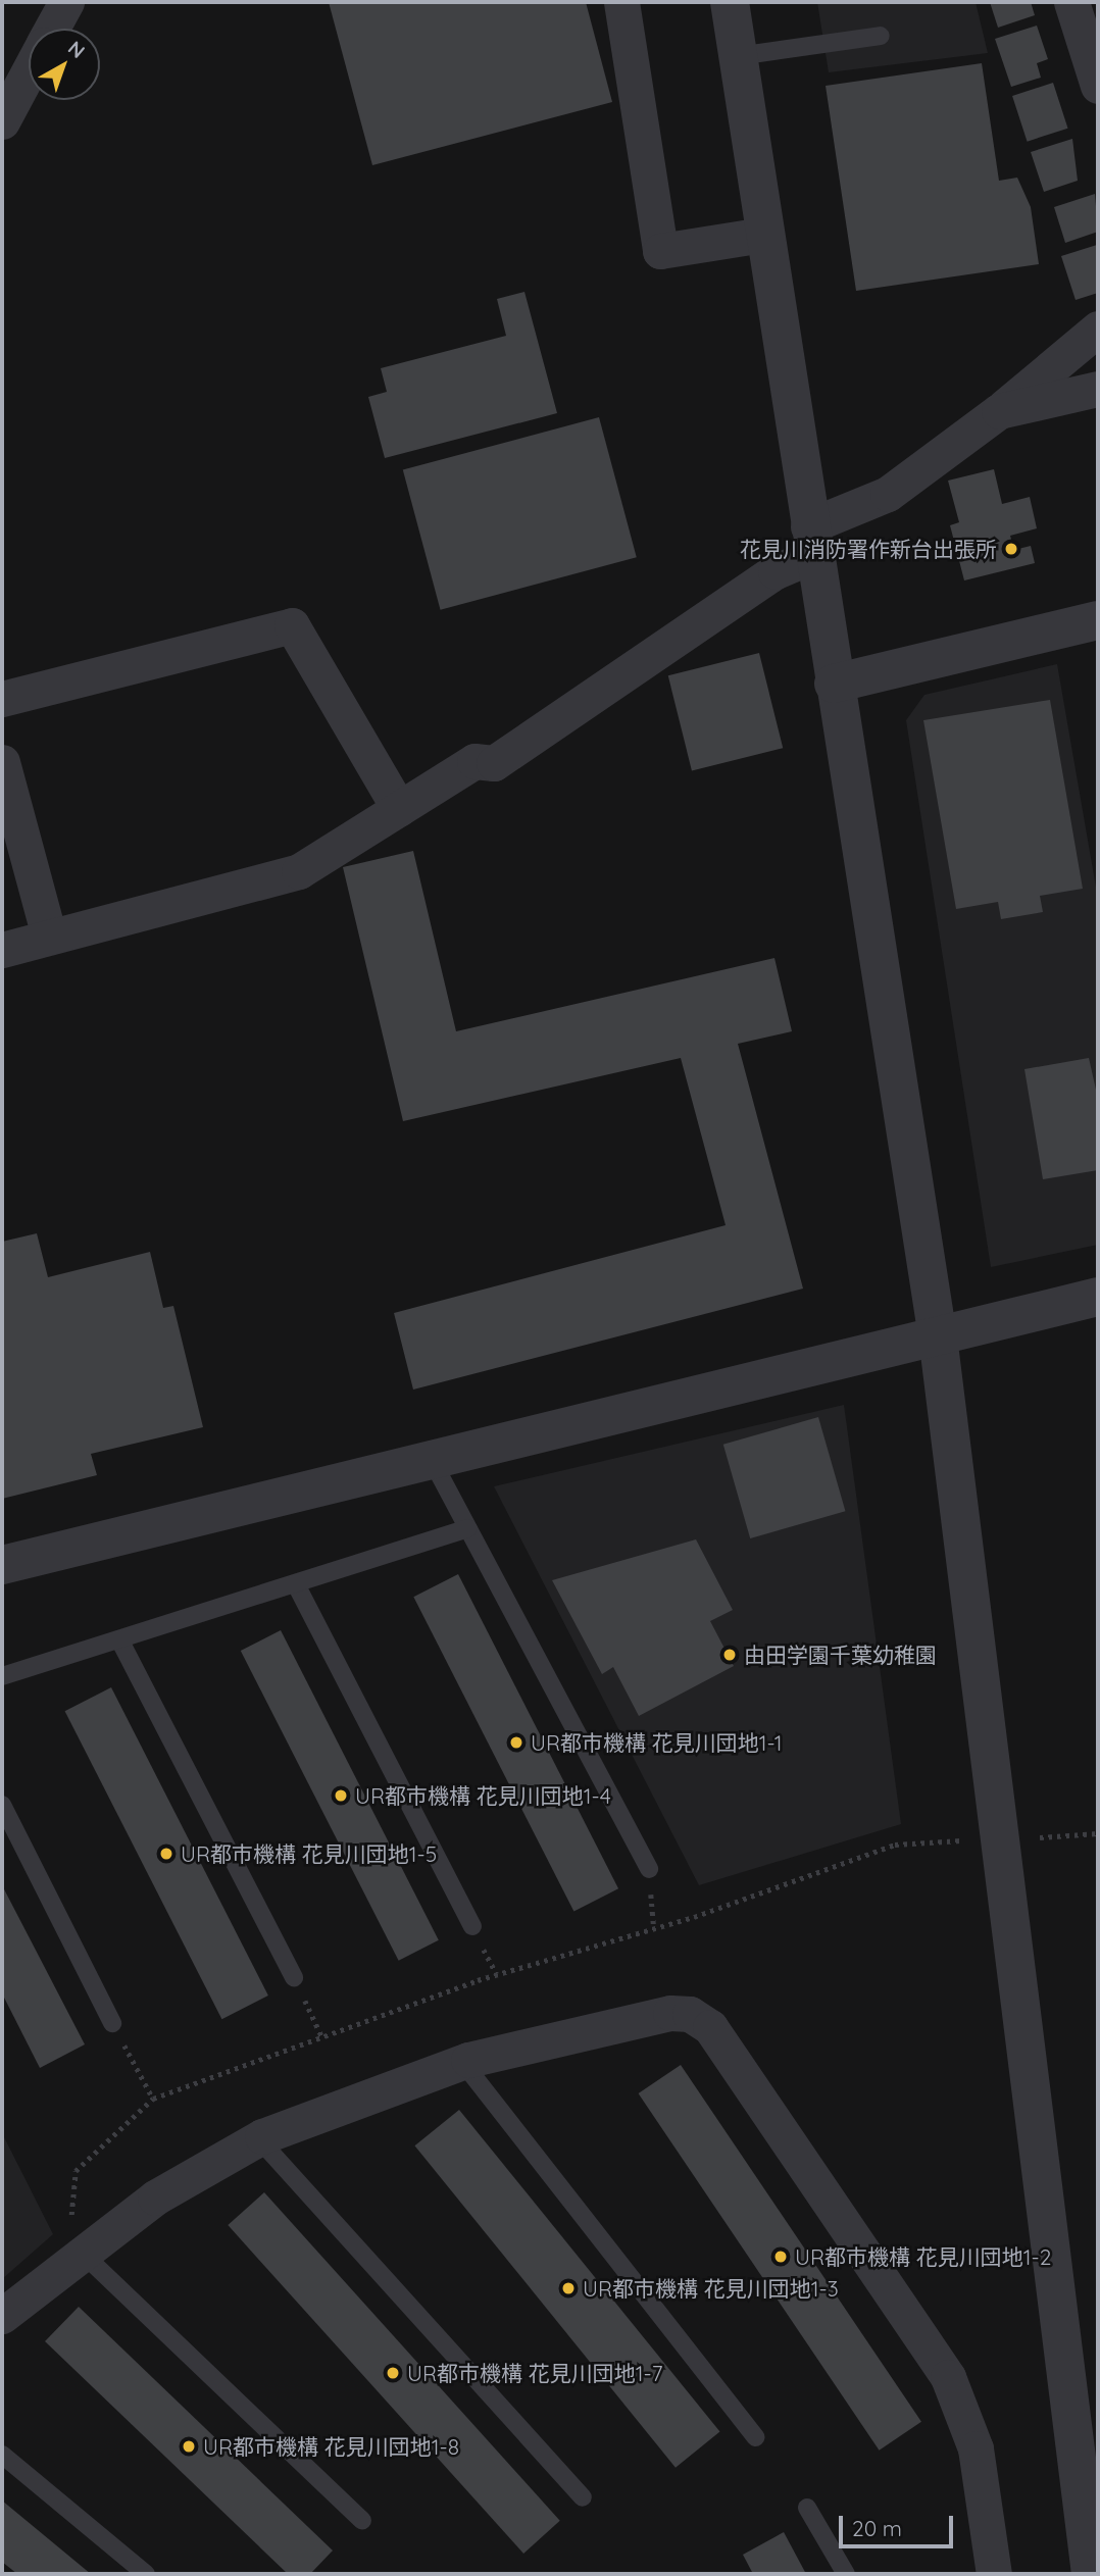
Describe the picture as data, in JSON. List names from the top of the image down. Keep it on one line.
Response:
{"places":["花見川消防署作新台出張所","由田学園千葉幼稚園","UR都市機構 花見川団地1-1","UR都市機構 花見川団地1-4","UR都市機構 花見川団地1-5","UR都市機構 花見川団地1-2","UR都市機構 花見川団地1-3","UR都市機構 花見川団地1-7","UR都市機構 花見川団地1-8"],"scale_bar":"20 m","north":"top right"}
